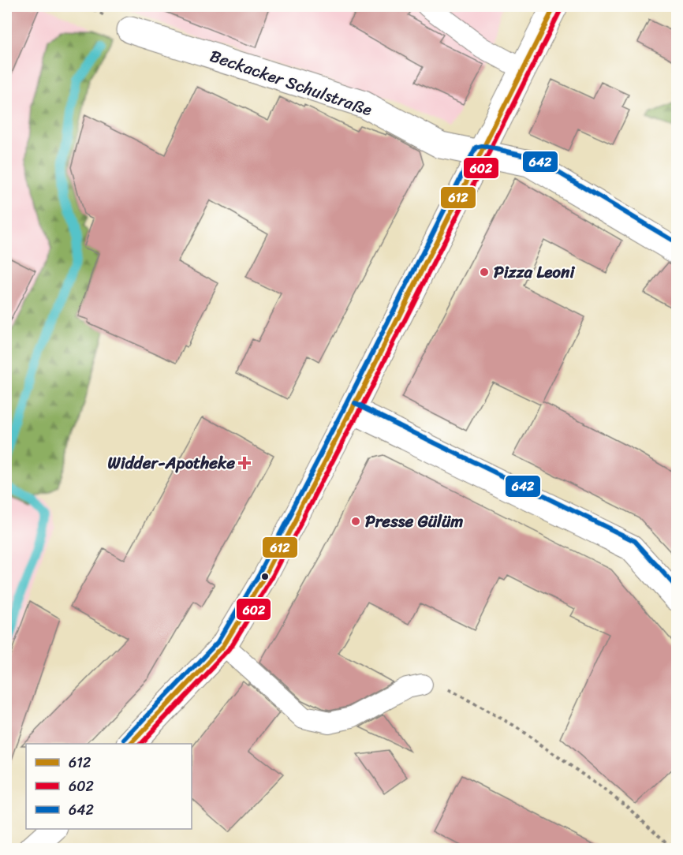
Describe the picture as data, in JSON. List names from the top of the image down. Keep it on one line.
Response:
{"streets":{"street":["Beckacker Schulstraße"]},"places":{"other":["Pizza Leoni","Presse Gülüm"],"health":["Widder-Apotheke"]},"lines":["transit line 612","transit line 602","transit line 642"],"legend":["612","602","642"]}
